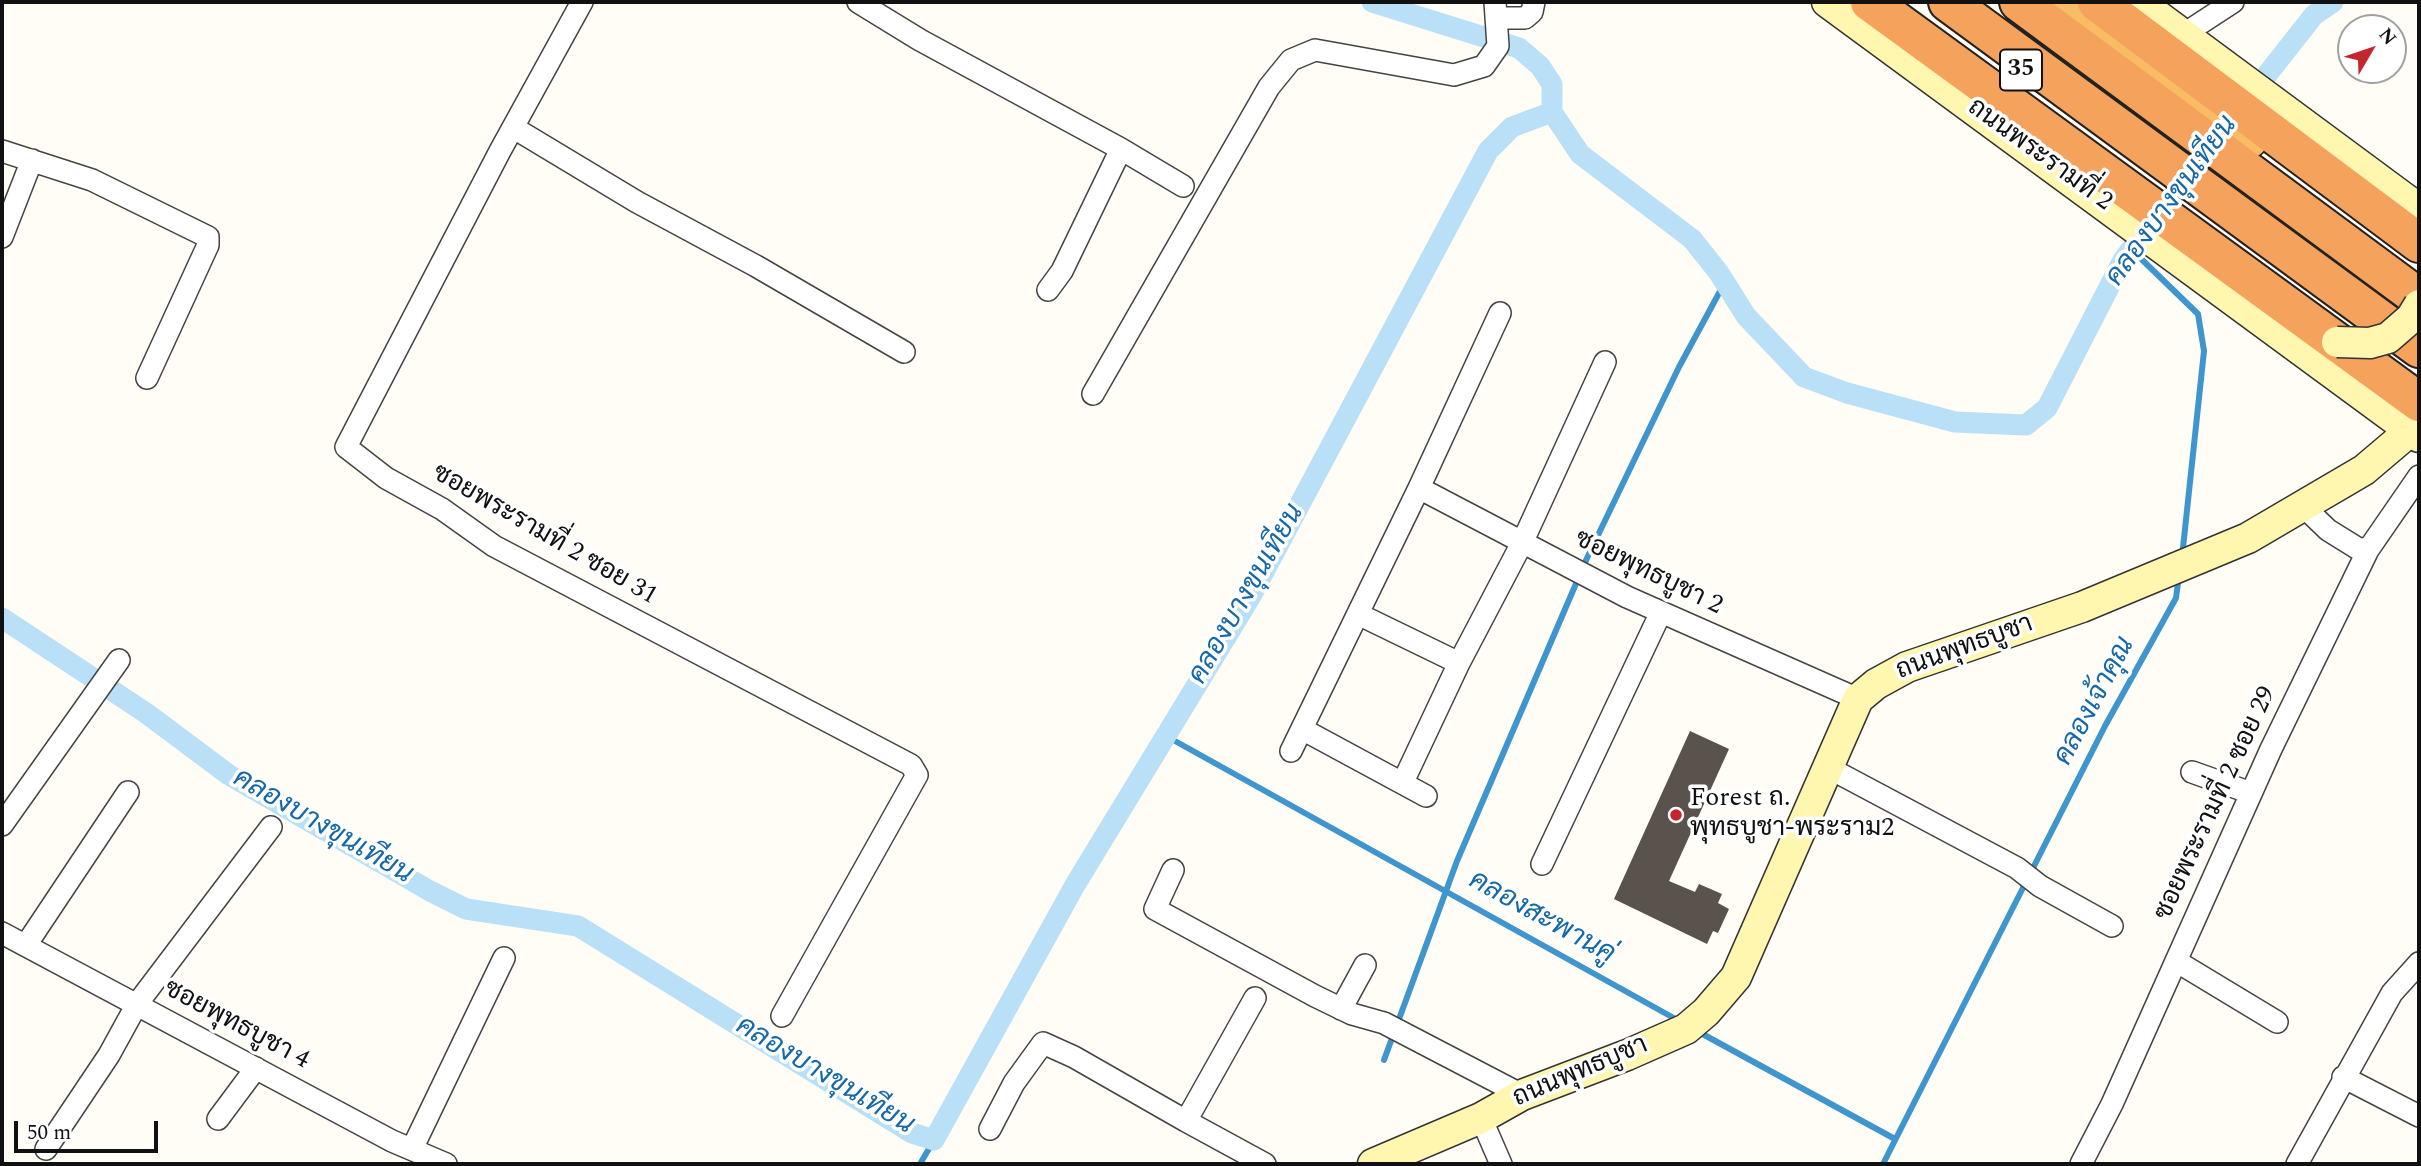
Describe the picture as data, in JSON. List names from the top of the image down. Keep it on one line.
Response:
{"streets":{"highway":["35"],"main road":["ถนนพระรามที่ 2","ถนนพุทธบูชา"],"street":["ซอยพระรามที่ 2 ซอย 31","ซอยพุทธบูชา 2","ซอยพระรามที่ 2 ซอย 29","ซอยพุทธบูชา 4"]},"crossings":[["ถนนพระรามที่ 2","ถนนพุทธบูชา"],["ซอยพุทธบูชา 2","ถนนพุทธบูชา"]],"water":["คลองบางขุนเทียน","คลองเจ้าคุณ","คลองสะพานคู่"],"places":["Forest ถ. พุทธบูชา-พระราม2"],"scale_bar":"50 m","north":"top right"}
